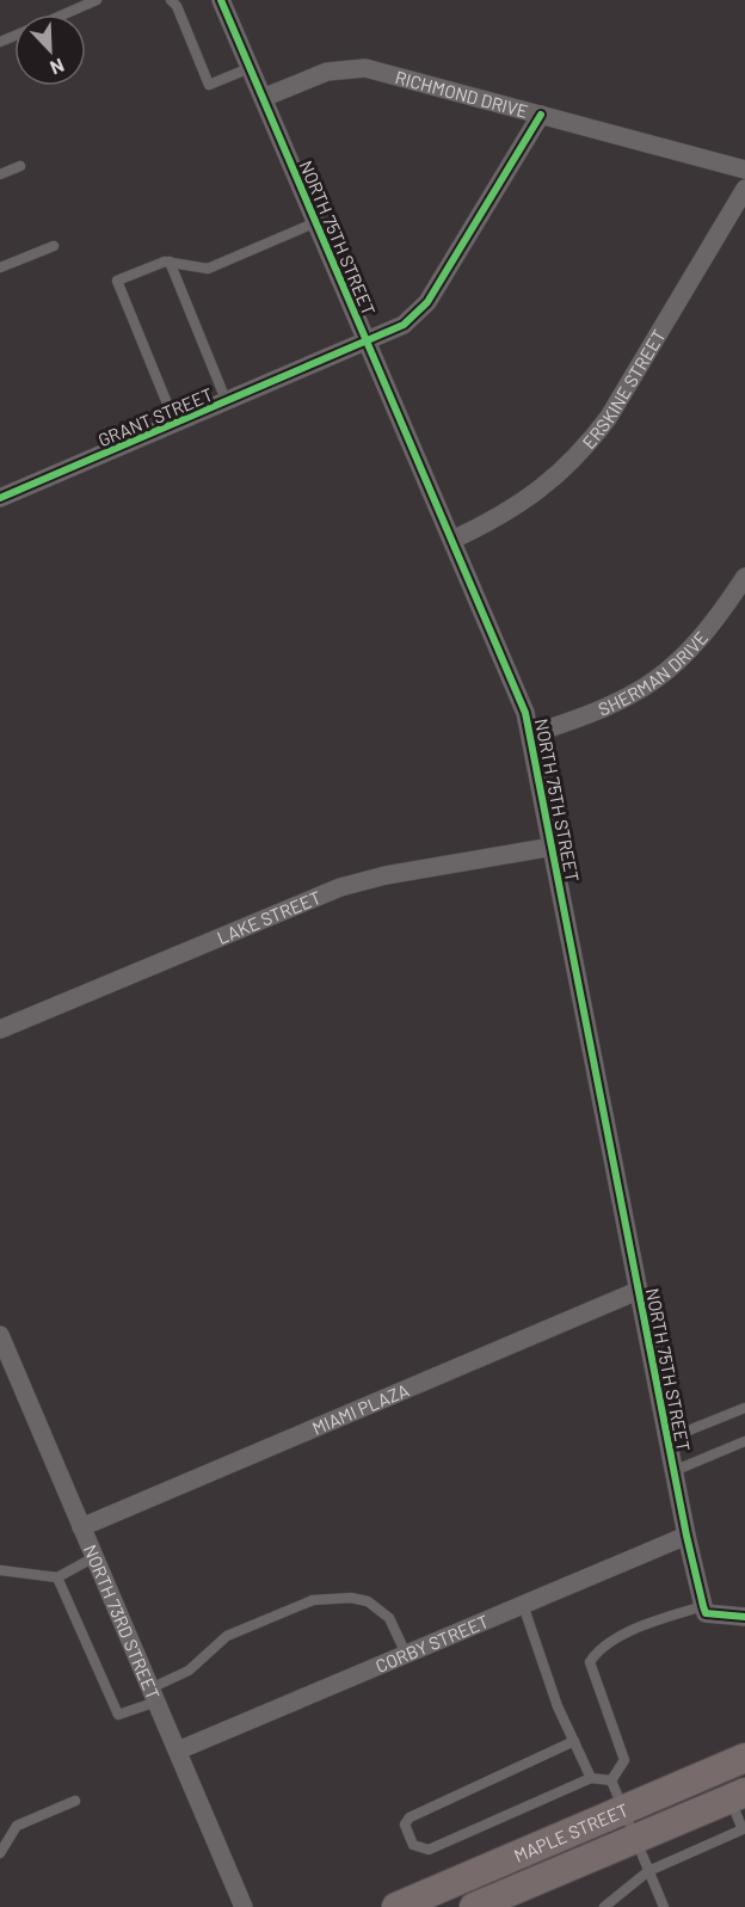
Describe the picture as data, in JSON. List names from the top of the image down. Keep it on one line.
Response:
{"streets":{"main road":["MAPLE STREET"],"street":["RICHMOND DRIVE","NORTH 75TH STREET","ERSKINE STREET","GRANT STREET","SHERMAN DRIVE","LAKE STREET","MIAMI PLAZA","NORTH 73RD STREET","CORBY STREET"]},"crossings":[["RICHMOND DRIVE","NORTH 75TH STREET"],["RICHMOND DRIVE","GRANT STREET"],["NORTH 75TH STREET","ERSKINE STREET"],["NORTH 75TH STREET","GRANT STREET"],["NORTH 75TH STREET","SHERMAN DRIVE"],["NORTH 75TH STREET","LAKE STREET"],["NORTH 75TH STREET","MIAMI PLAZA"],["NORTH 75TH STREET","CORBY STREET"],["MIAMI PLAZA","NORTH 73RD STREET"],["NORTH 73RD STREET","CORBY STREET"]],"north":"bottom right"}
